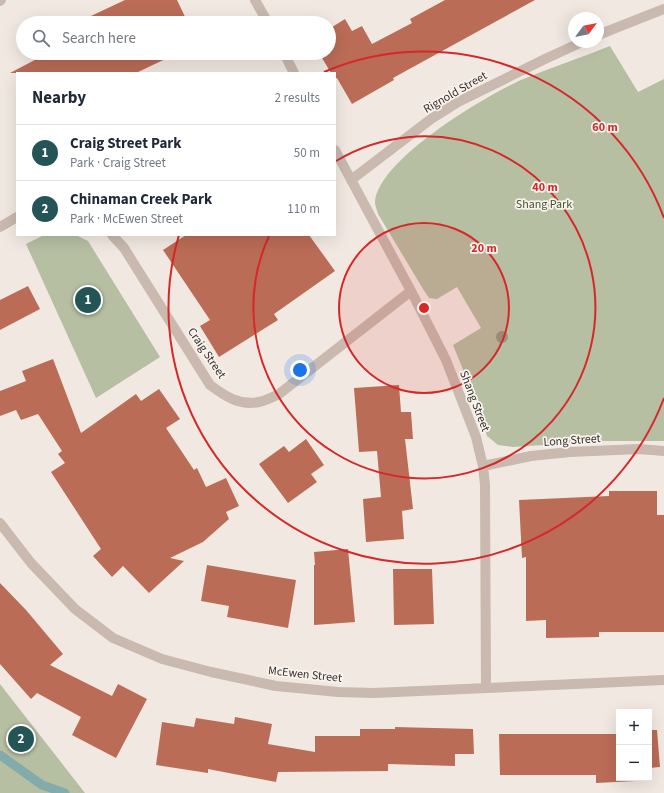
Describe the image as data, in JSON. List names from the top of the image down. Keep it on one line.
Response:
{"streets":{"street":["Rignold Street","Craig Street","Shang Street","Long Street","McEwen Street"]},"crossings":[["Rignold Street","Shang Street"],["Craig Street","Shang Street"],["Shang Street","Long Street"],["Shang Street","McEwen Street"]],"parks":["Shang Park"],"north":"top right","page":{"search":"Search here","heading":["Nearby","2 results"],"list":[{"mark":"1","name":"Craig Street Park","note":"Park · Craig Street","value":"50 m"},{"mark":"2","name":"Chinaman Creek Park","note":"Park · McEwen Street","value":"110 m"}],"pins":["1","2"],"map_buttons":["+","−"]},"rings":["60 m","40 m","20 m"]}
